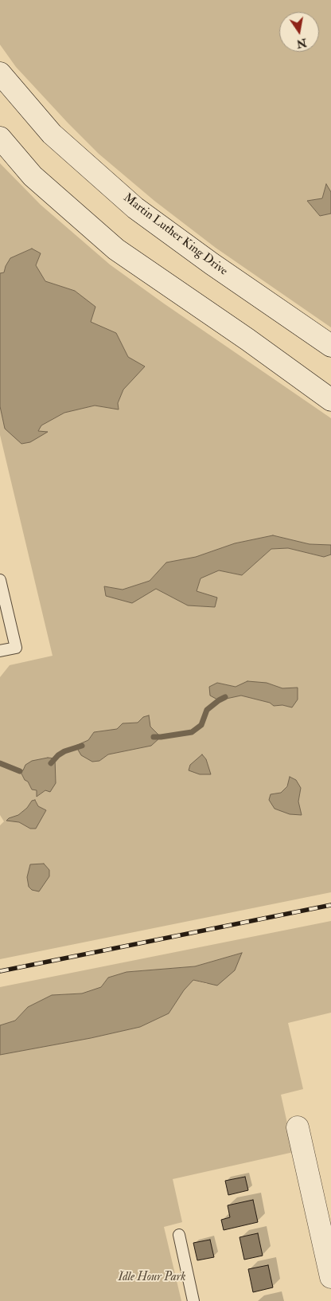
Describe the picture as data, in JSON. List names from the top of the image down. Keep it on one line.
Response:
{"streets":{"main road":["Martin Luther King Drive"]},"parks":["Idle Hour Park"],"north":"bottom"}
